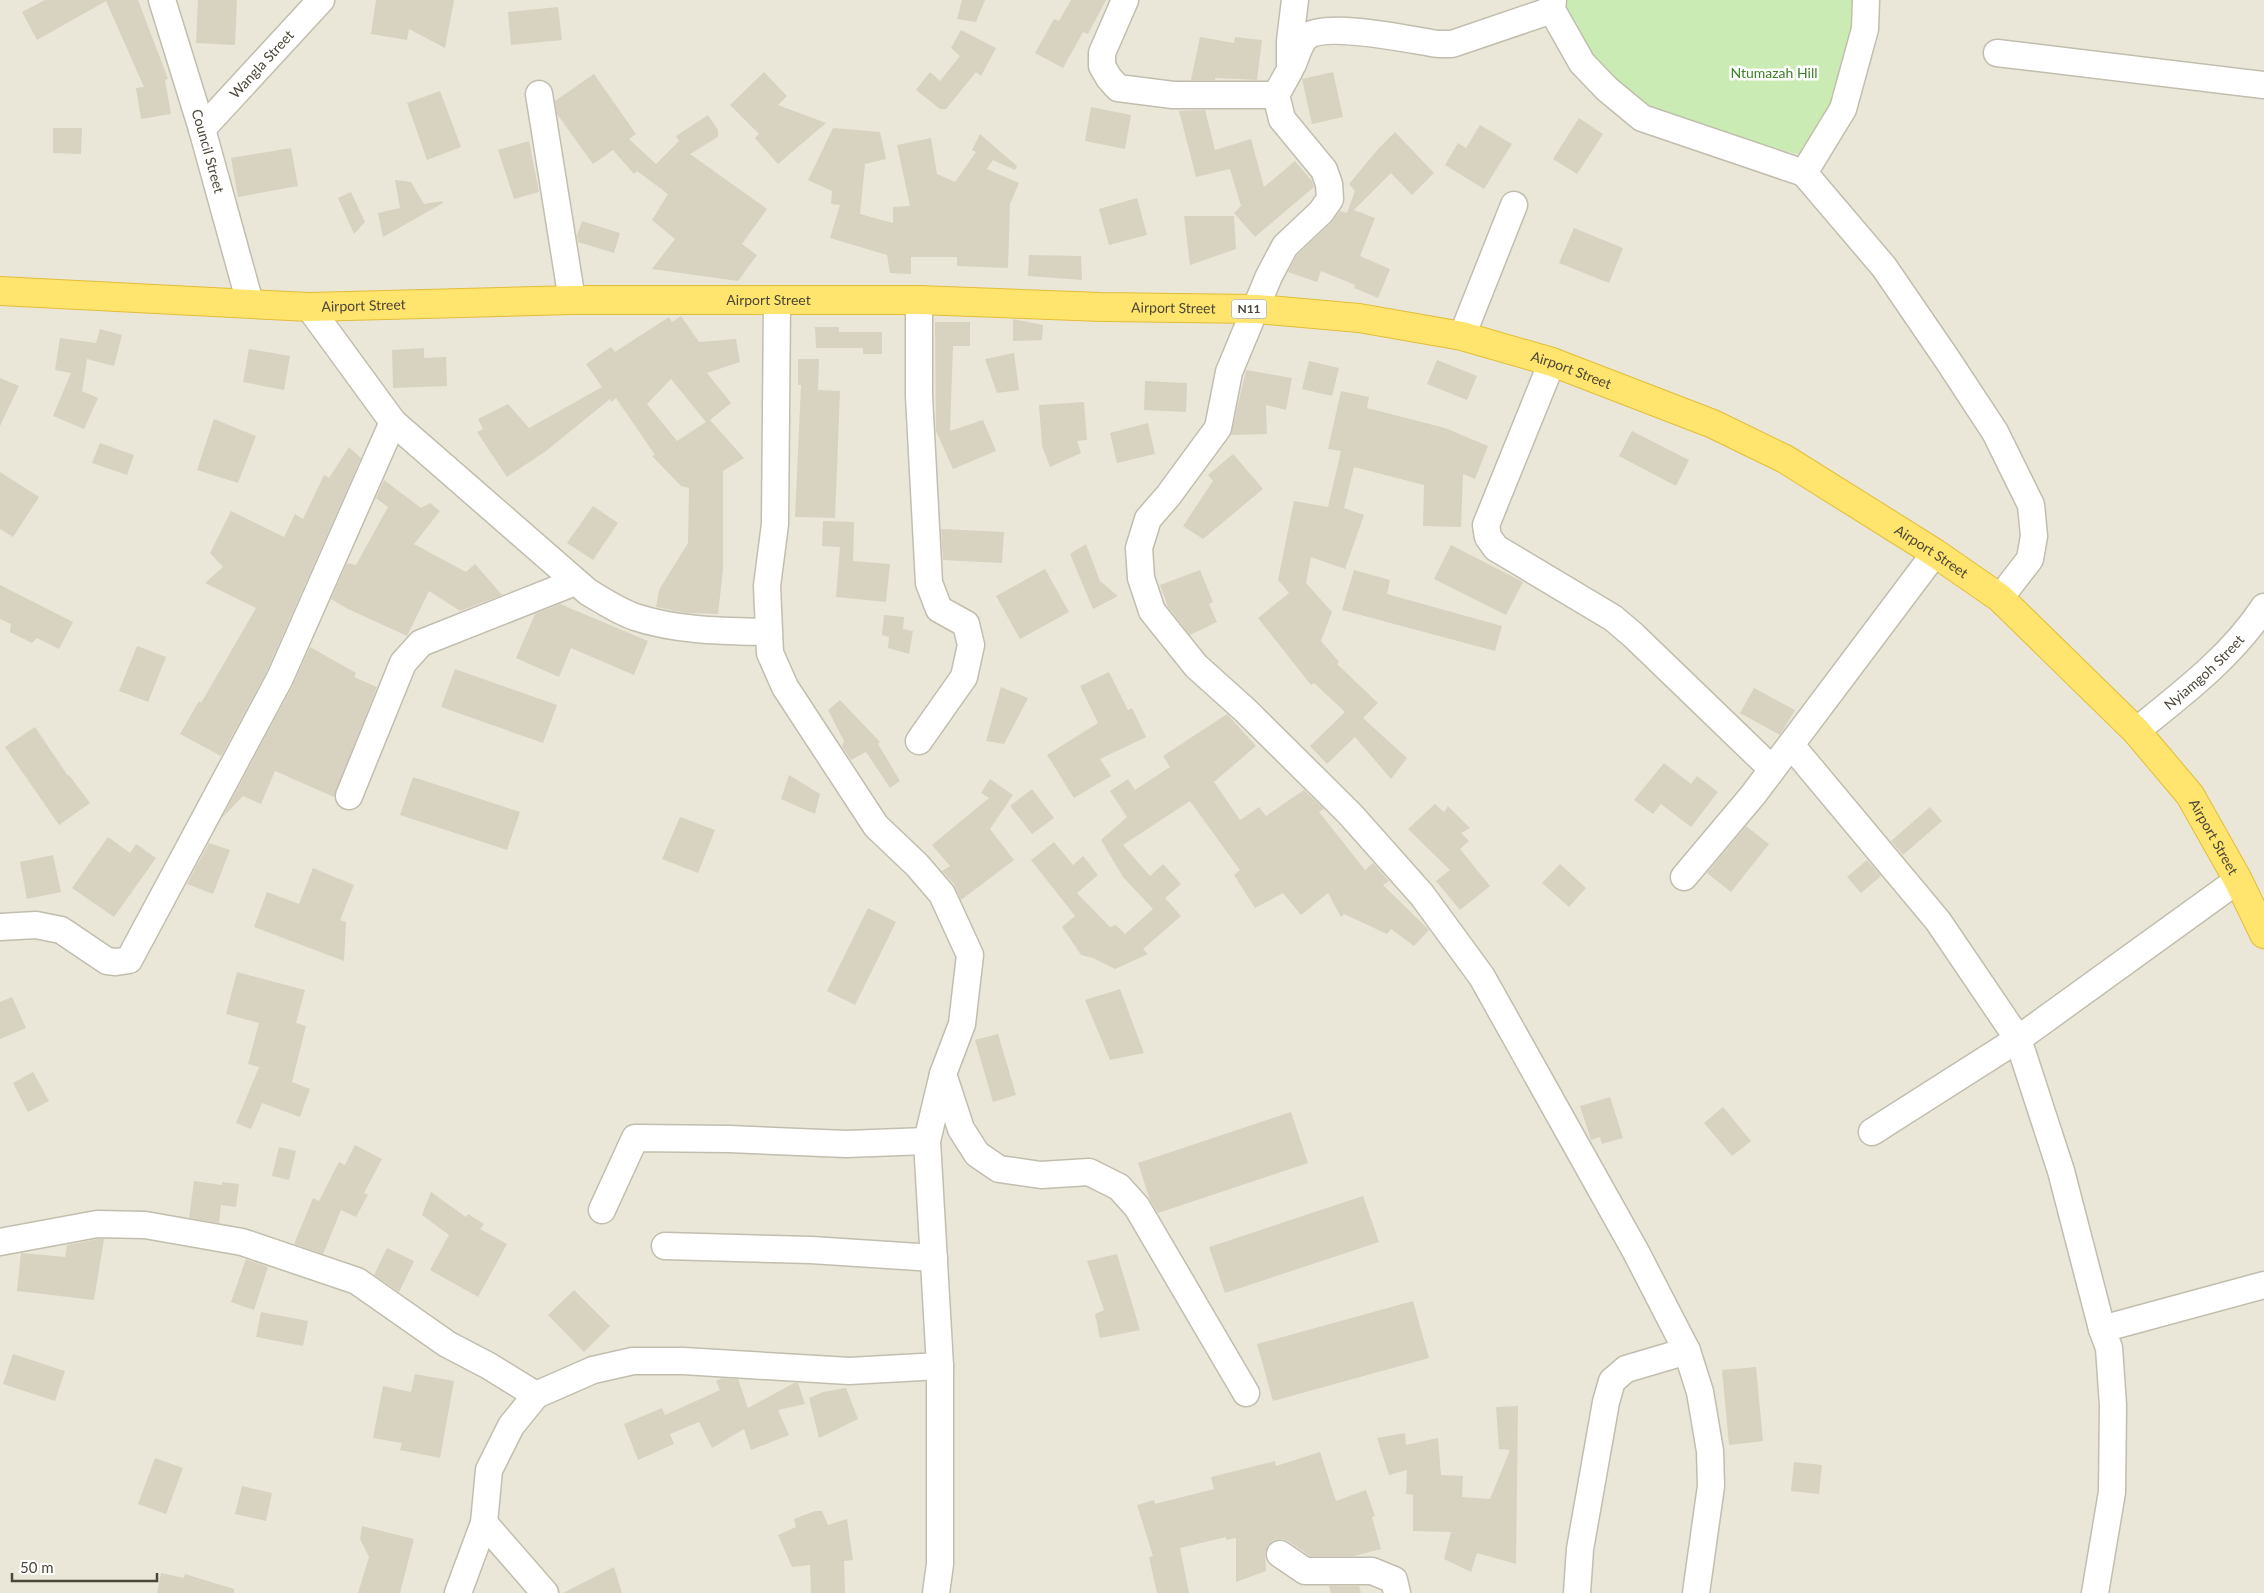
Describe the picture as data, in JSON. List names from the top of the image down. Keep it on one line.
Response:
{"streets":{"highway":["Airport Street","N11"],"street":["Wangla Street","Council Street","Nyiamgoh Street"]},"crossings":[["Wangla Street","Council Street"],["Council Street","Airport Street"],["Airport Street","Nyiamgoh Street"]],"parks":["Ntumazah Hill"],"scale_bar":"50 m"}
